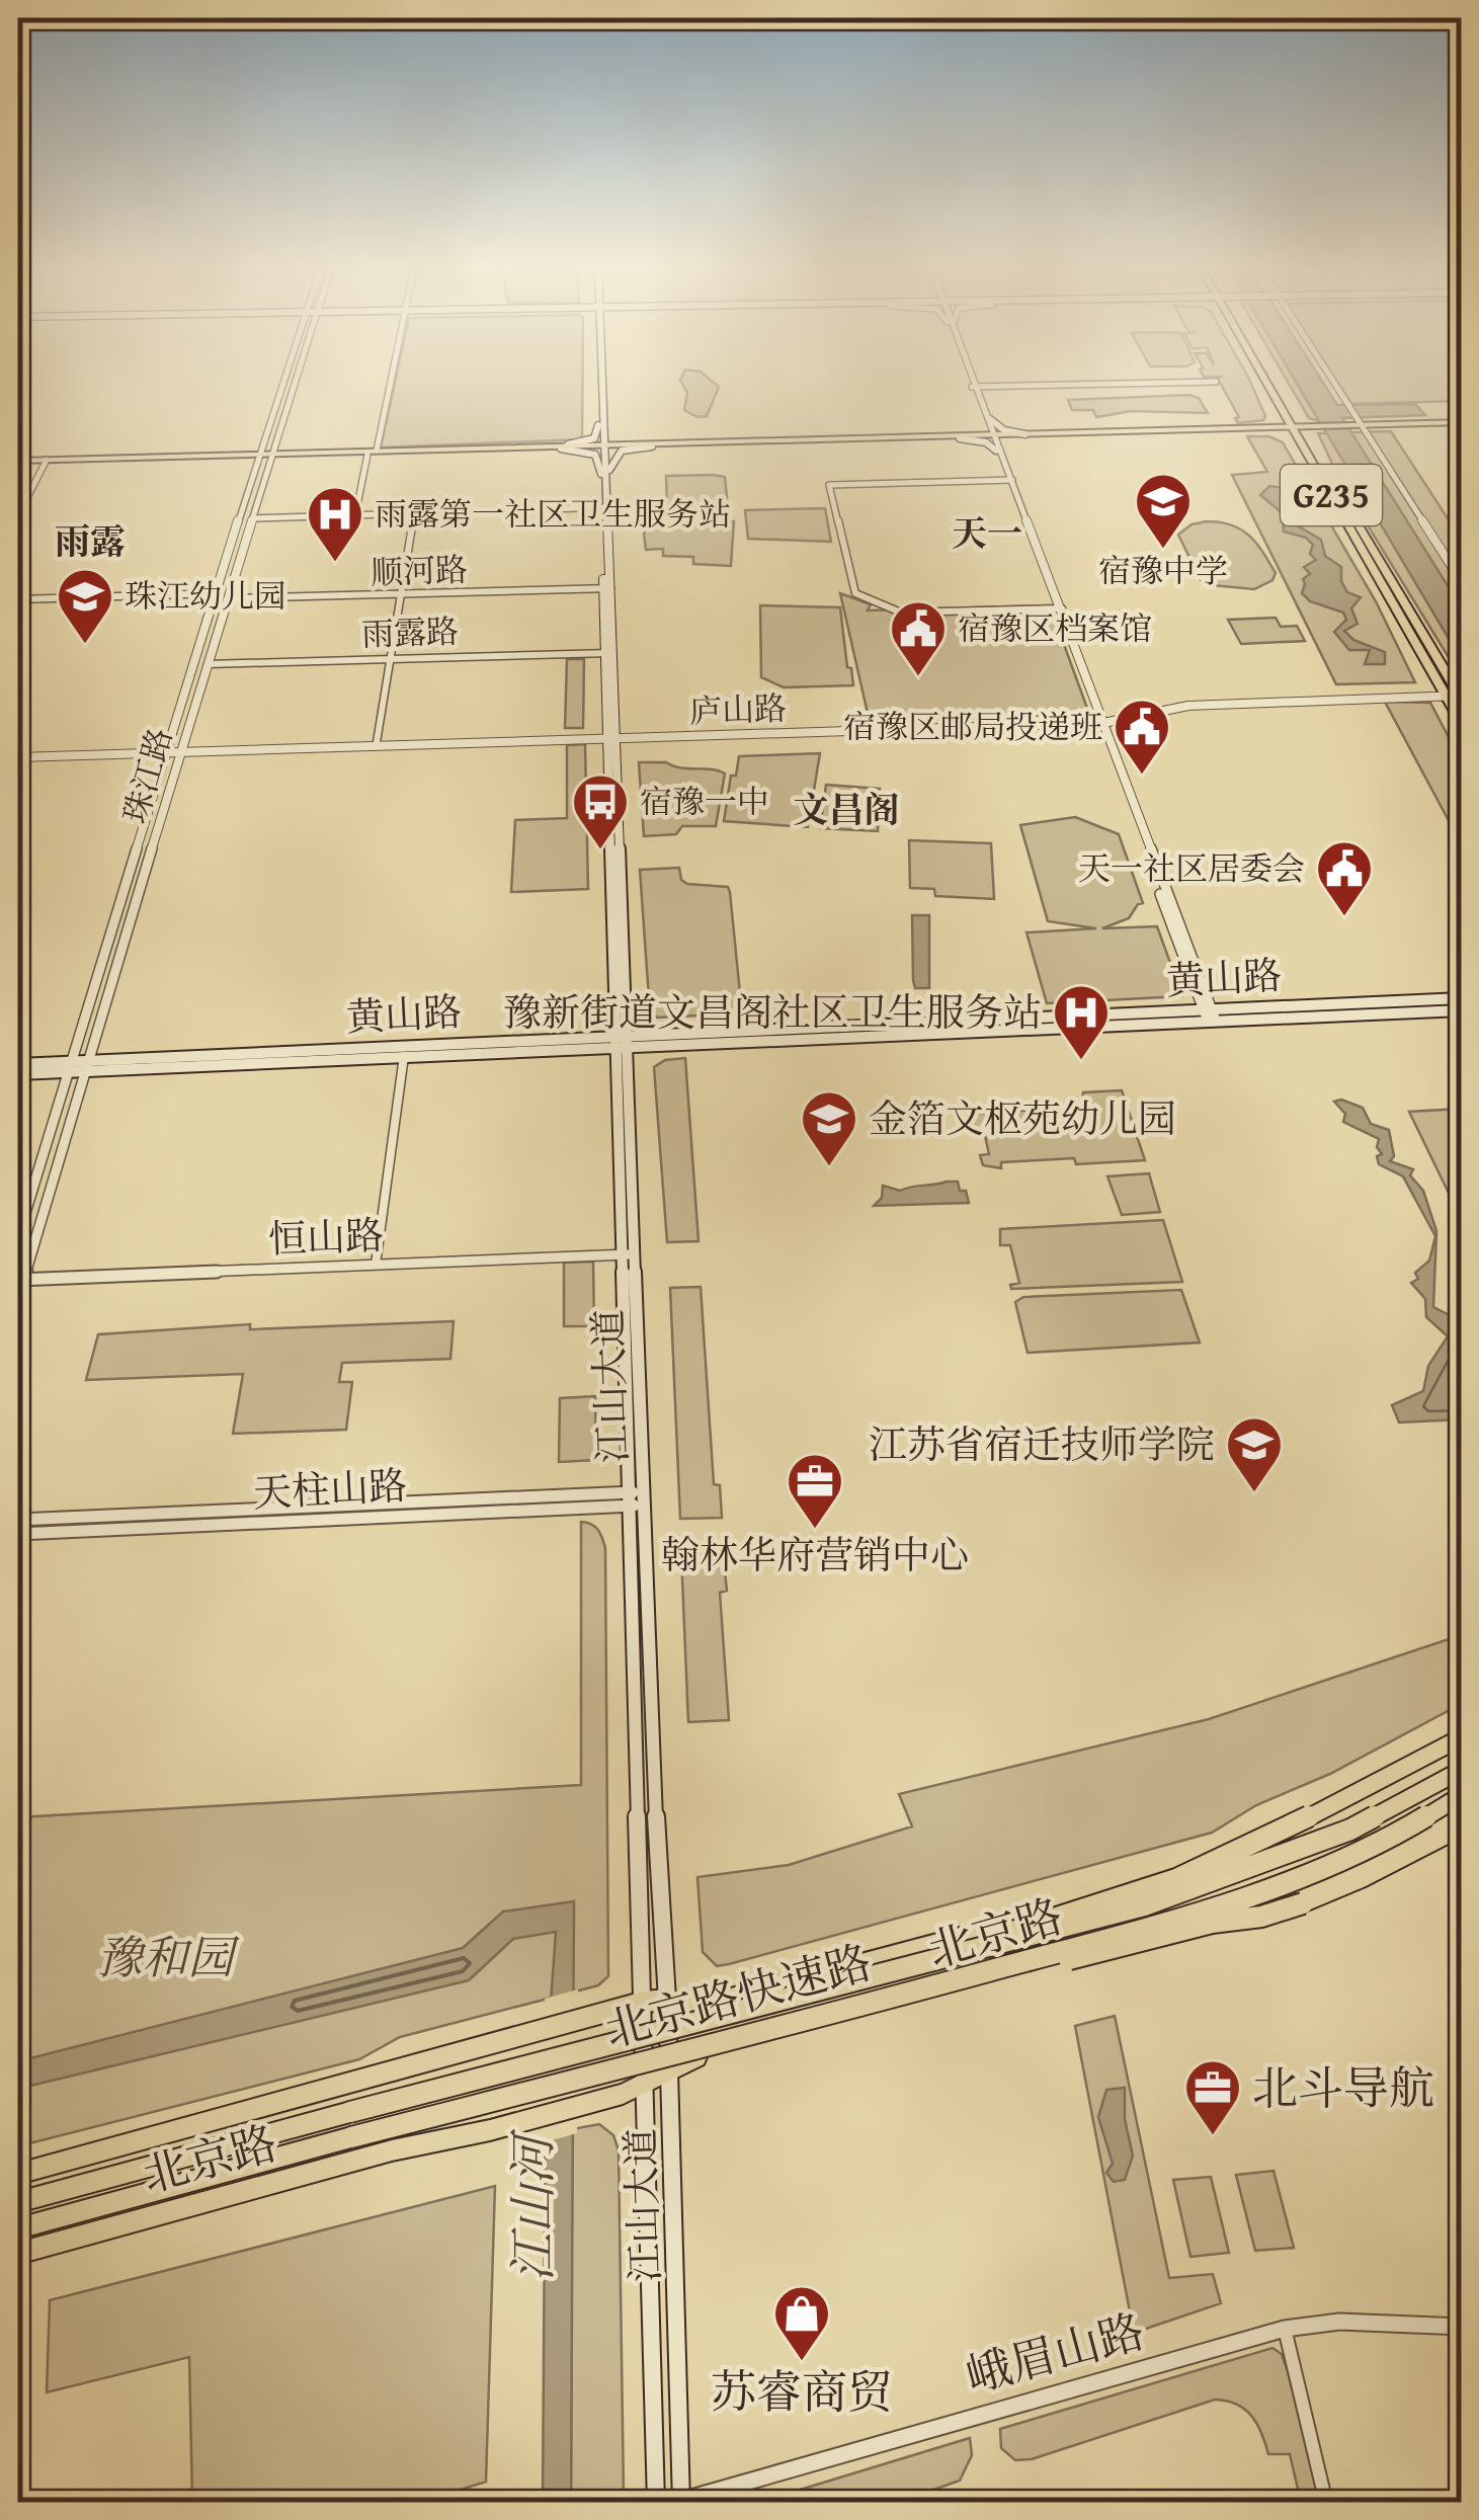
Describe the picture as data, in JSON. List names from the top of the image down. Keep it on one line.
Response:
{"streets":{"main road":["G235","黄山路","江山大道","北京路","北京路快速路"],"street":["顺河路","雨露路","庐山路","珠江路","恒山路","天柱山路","峨眉山路"]},"crossings":[["G235","庐山路"],["顺河路","珠江路"],["顺河路","江山大道"],["雨露路","珠江路"],["雨露路","江山大道"],["庐山路","珠江路"],["庐山路","江山大道"],["珠江路","黄山路"],["珠江路","恒山路"],["黄山路","江山大道"],["恒山路","江山大道"],["江山大道","天柱山路"],["江山大道","北京路"],["江山大道","峨眉山路"]],"districts":["天一","雨露","文昌阁"],"water":["江山河"],"parks":["豫和园"],"places":{"school or university":["宿豫中学","珠江幼儿园","金箔文枢苑幼儿园","江苏省宿迁技师学院"],"hospital":["雨露第一社区卫生服务站","豫新街道文昌阁社区卫生服务站"],"public building":["宿豫区档案馆","宿豫区邮局投递班","天一社区居委会"],"bus stop":["宿豫一中"],"office":["翰林华府营销中心","北斗导航"],"shop":["苏睿商贸"]}}
